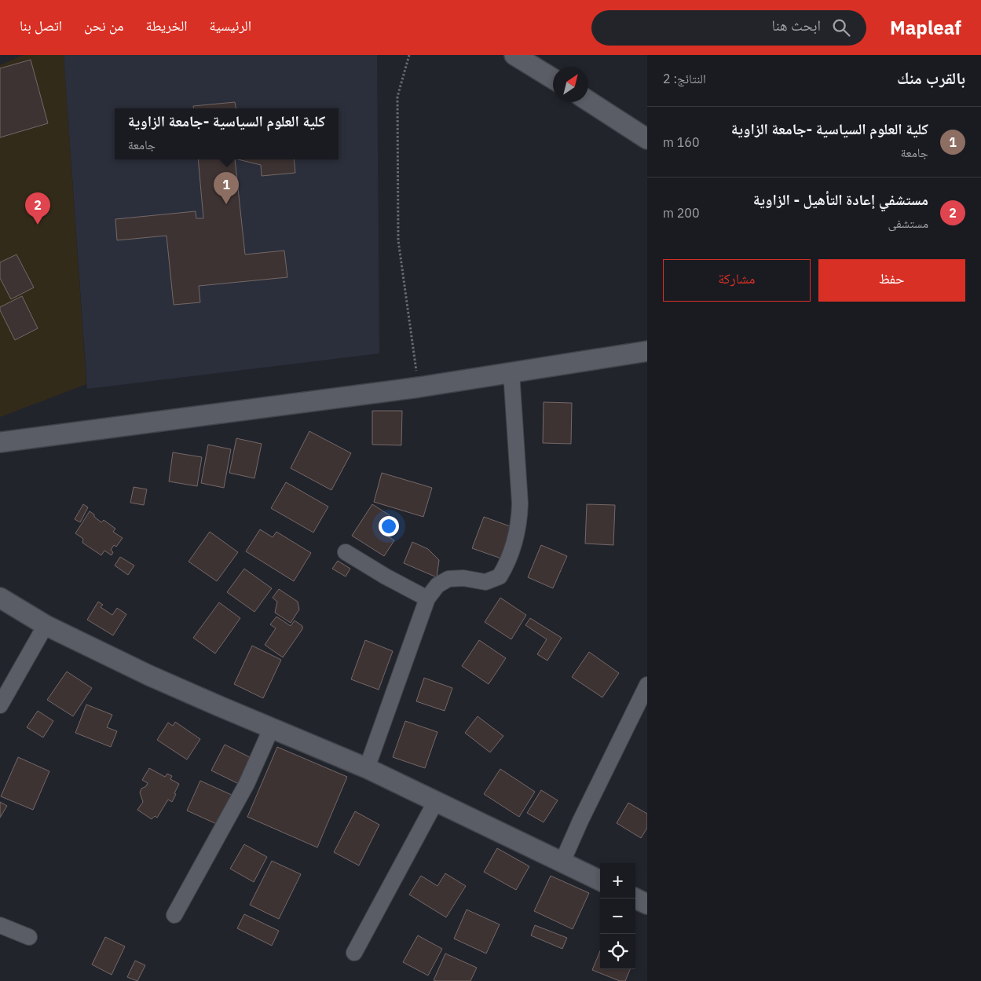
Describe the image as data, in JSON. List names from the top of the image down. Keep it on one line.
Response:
{"north":"top right","page":{"header":"Mapleaf","search":"ابحث هنا","nav":["الرئيسية","الخريطة","من نحن","اتصل بنا"],"heading":["بالقرب منك","النتائج: 2"],"list":[{"mark":"1","name":"كلية العلوم السياسية -جامعة الزاوية","note":"جامعة","value":"160 m"},{"mark":"2","name":"مستشفي إعادة التأهيل - الزاوية","note":"مستشفى","value":"200 m"}],"popup":["كلية العلوم السياسية -جامعة الزاوية","جامعة"],"pins":["1","2"],"buttons":["حفظ","مشاركة"],"map_buttons":["+","−"]}}
